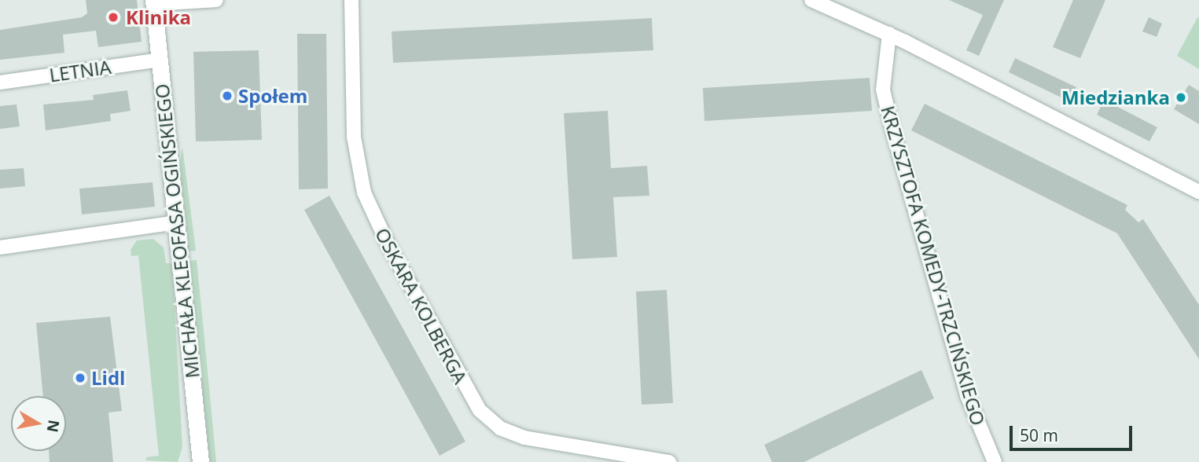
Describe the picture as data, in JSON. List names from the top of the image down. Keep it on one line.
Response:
{"streets":{"street":["LETNIA","MICHAŁA KLEOFASA OGIŃSKIEGO","KRZYSZTOFA KOMEDY-TRZCIŃSKIEGO","OSKARA KOLBERGA"]},"crossings":[["LETNIA","MICHAŁA KLEOFASA OGIŃSKIEGO"]],"places":["Klinika","Społem","Miedzianka","Lidl"],"scale_bar":"50 m","north":"right"}
